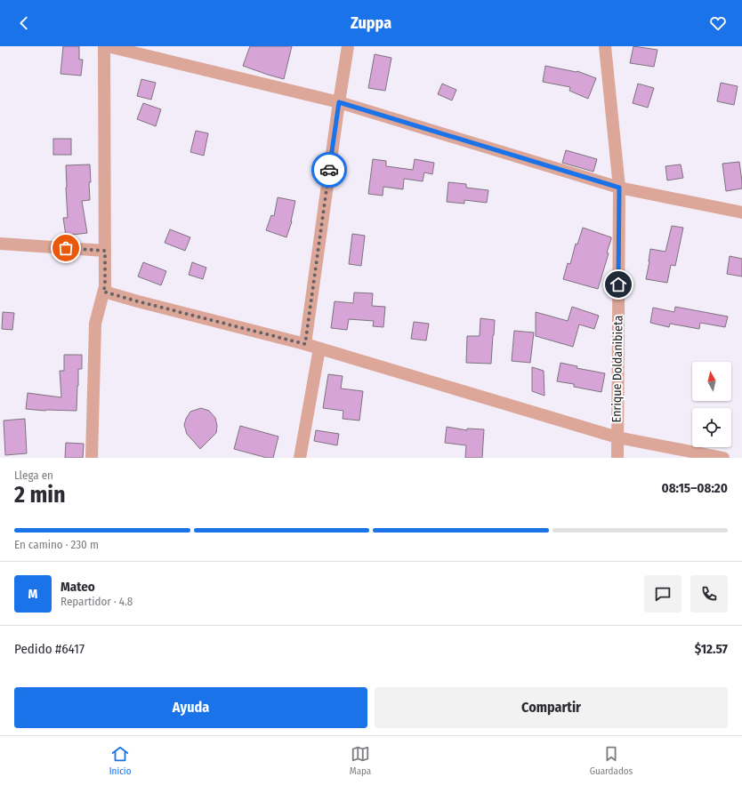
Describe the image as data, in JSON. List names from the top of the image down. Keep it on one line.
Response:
{"streets":{"street":["Enrique Doldanibieta"]},"north":"top","page":{"header":"Zuppa","heading":["2 min","Llega en","08:15–08:20"],"panel":["Mateo","Repartidor · 4.8","Pedido #6417","$12.57"],"bar":"En camino · 230 m","round":"M","buttons":["Ayuda","Compartir"],"tabs":["Inicio","Mapa","Guardados"]}}
